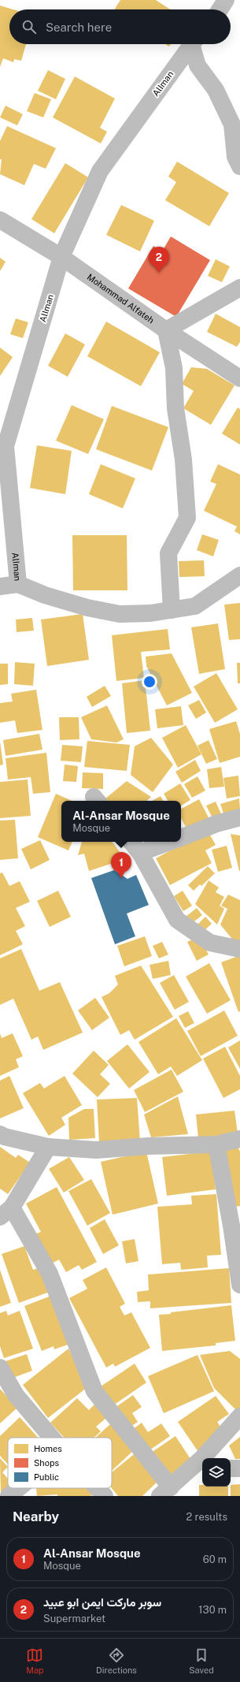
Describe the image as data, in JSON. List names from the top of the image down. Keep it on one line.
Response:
{"streets":{"street":["AlIman","Mohammad Alfateh"]},"crossings":[["AlIman","Mohammad Alfateh"]],"legend":["Homes","Shops","Public"],"page":{"search":"Search here","pins":["2","1"],"popup":["Al-Ansar Mosque","Mosque"],"heading":["Nearby","2 results"],"list":[{"mark":"1","name":"Al-Ansar Mosque","note":"Mosque","value":"60 m"},{"mark":"2","name":"سوبر ماركت ايمن ابو عبيد","note":"Supermarket","value":"130 m"}],"nav":["Map","Directions","Saved"]}}
